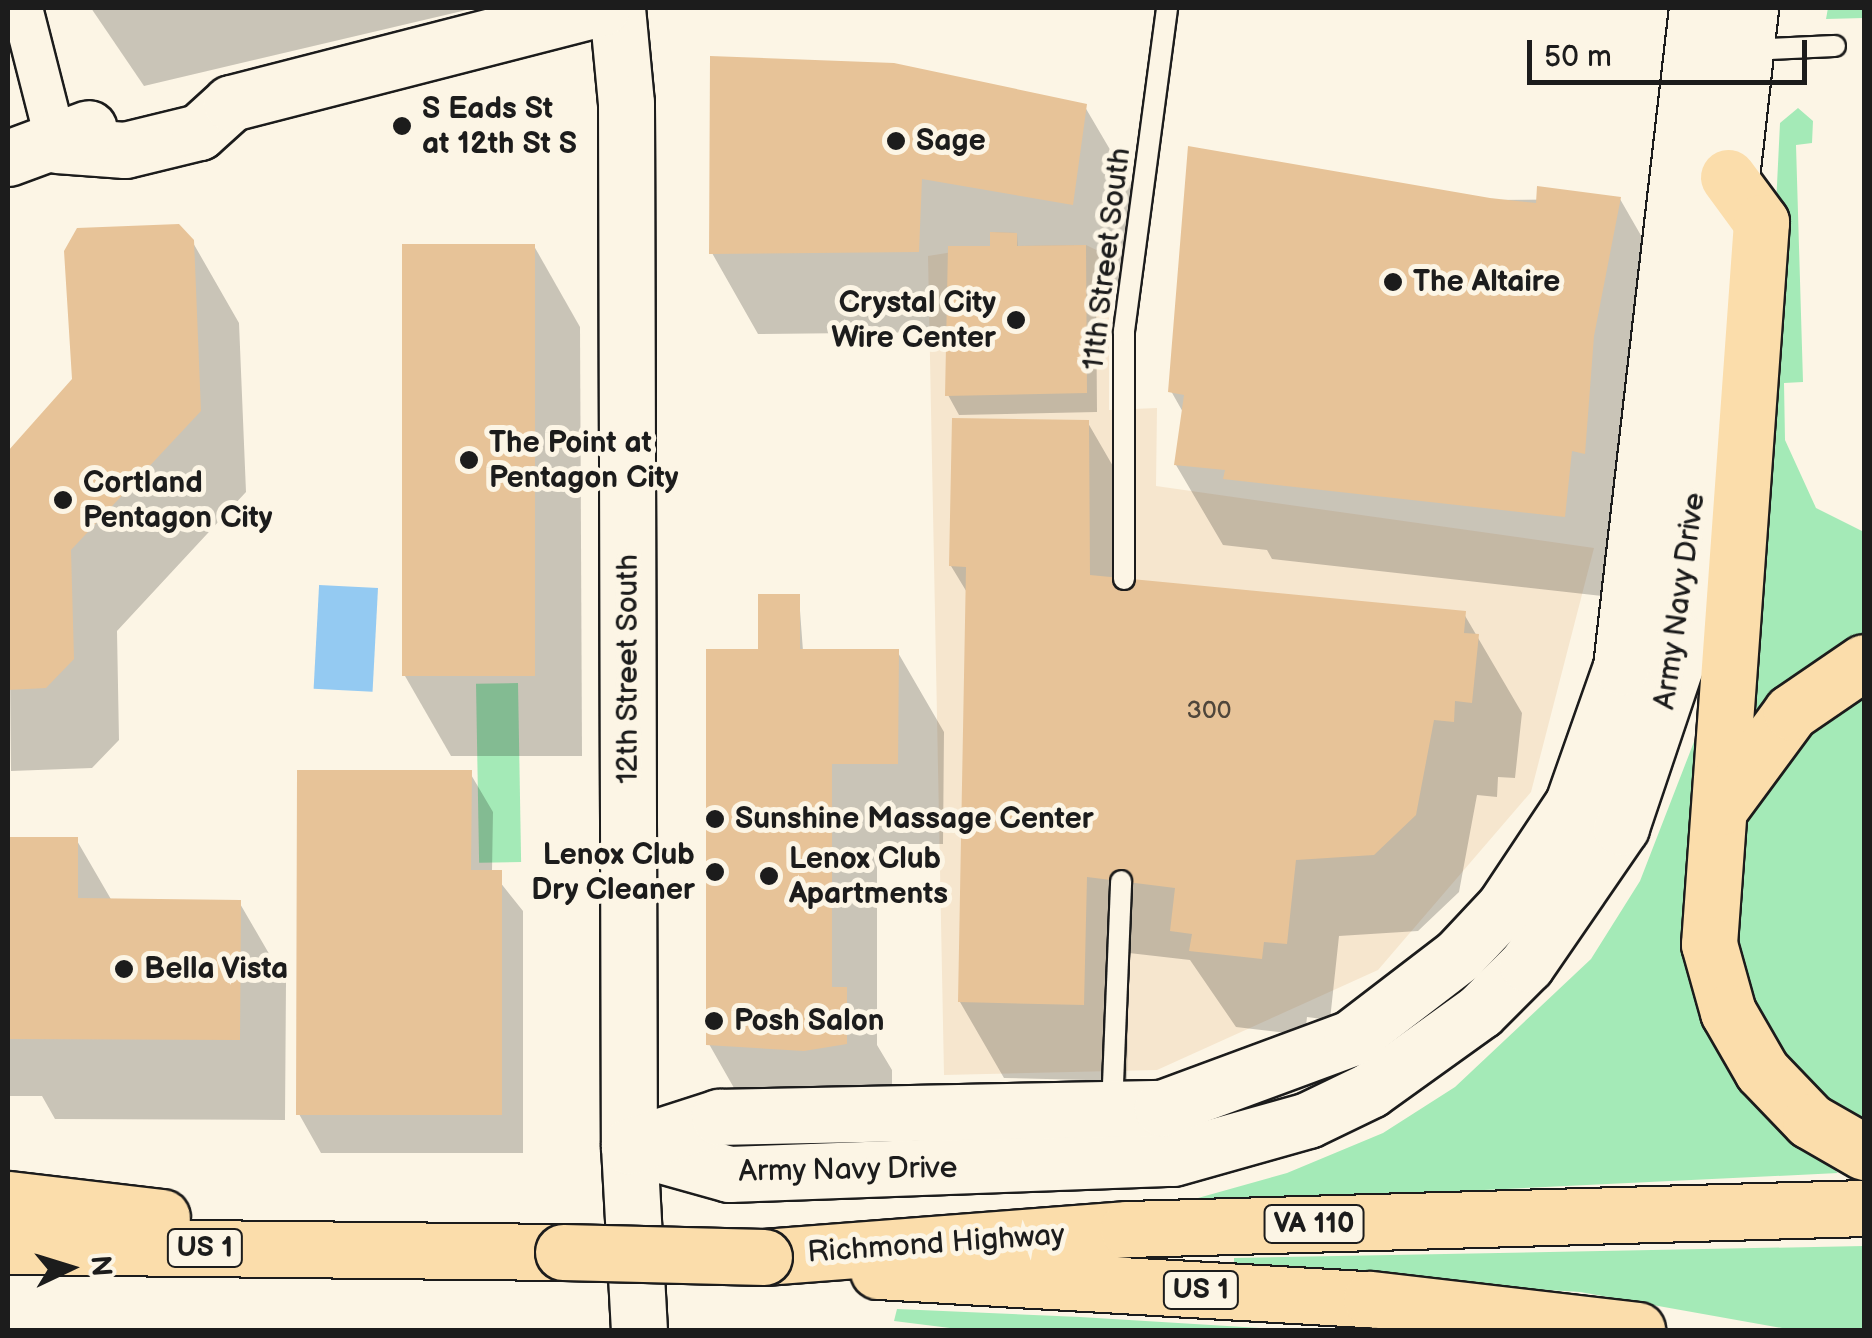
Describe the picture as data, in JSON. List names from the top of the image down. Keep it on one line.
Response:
{"streets":{"highway":["VA 110","Richmond Highway","US 1"],"street":["Army Navy Drive","12th Street South"],"lane":["11th Street South"]},"crossings":[["Army Navy Drive","12th Street South"],["Richmond Highway","US 1"]],"places":["S Eads St at 12th St S","Sage","The Altaire","Crystal City Wire Center","The Point at Pentagon City","Cortland Pentagon City","Sunshine Massage Center","Lenox Club Dry Cleaner","Lenox Club Apartments","Bella Vista","Posh Salon"],"house_numbers":["300"],"scale_bar":"50 m","north":"right"}
